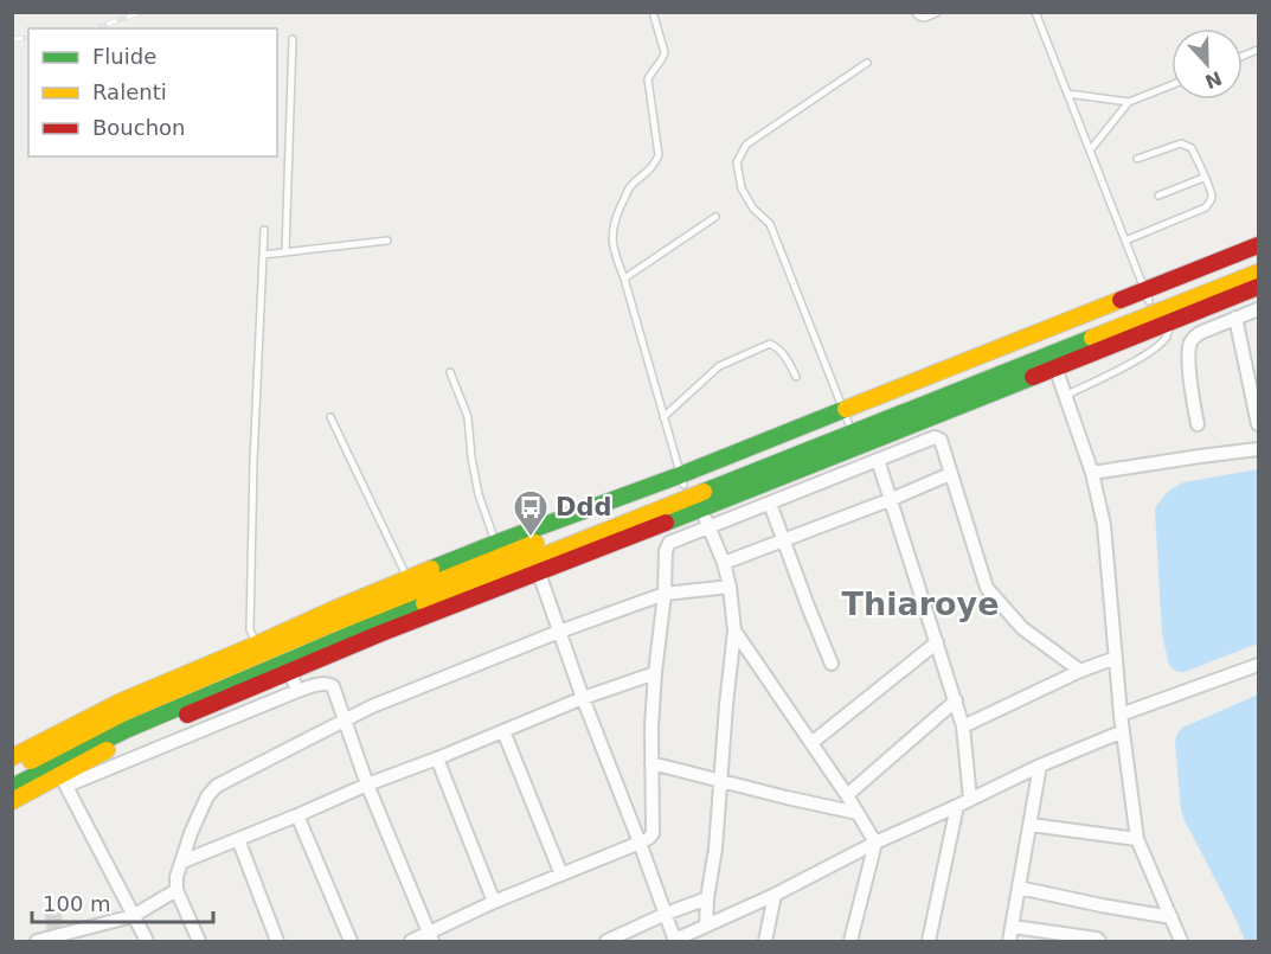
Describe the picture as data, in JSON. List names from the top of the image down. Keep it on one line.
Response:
{"districts":["Thiaroye"],"places":{"bus stop":["Ddd"]},"legend":["Fluide","Ralenti","Bouchon"],"scale_bar":"100 m","north":"bottom"}
